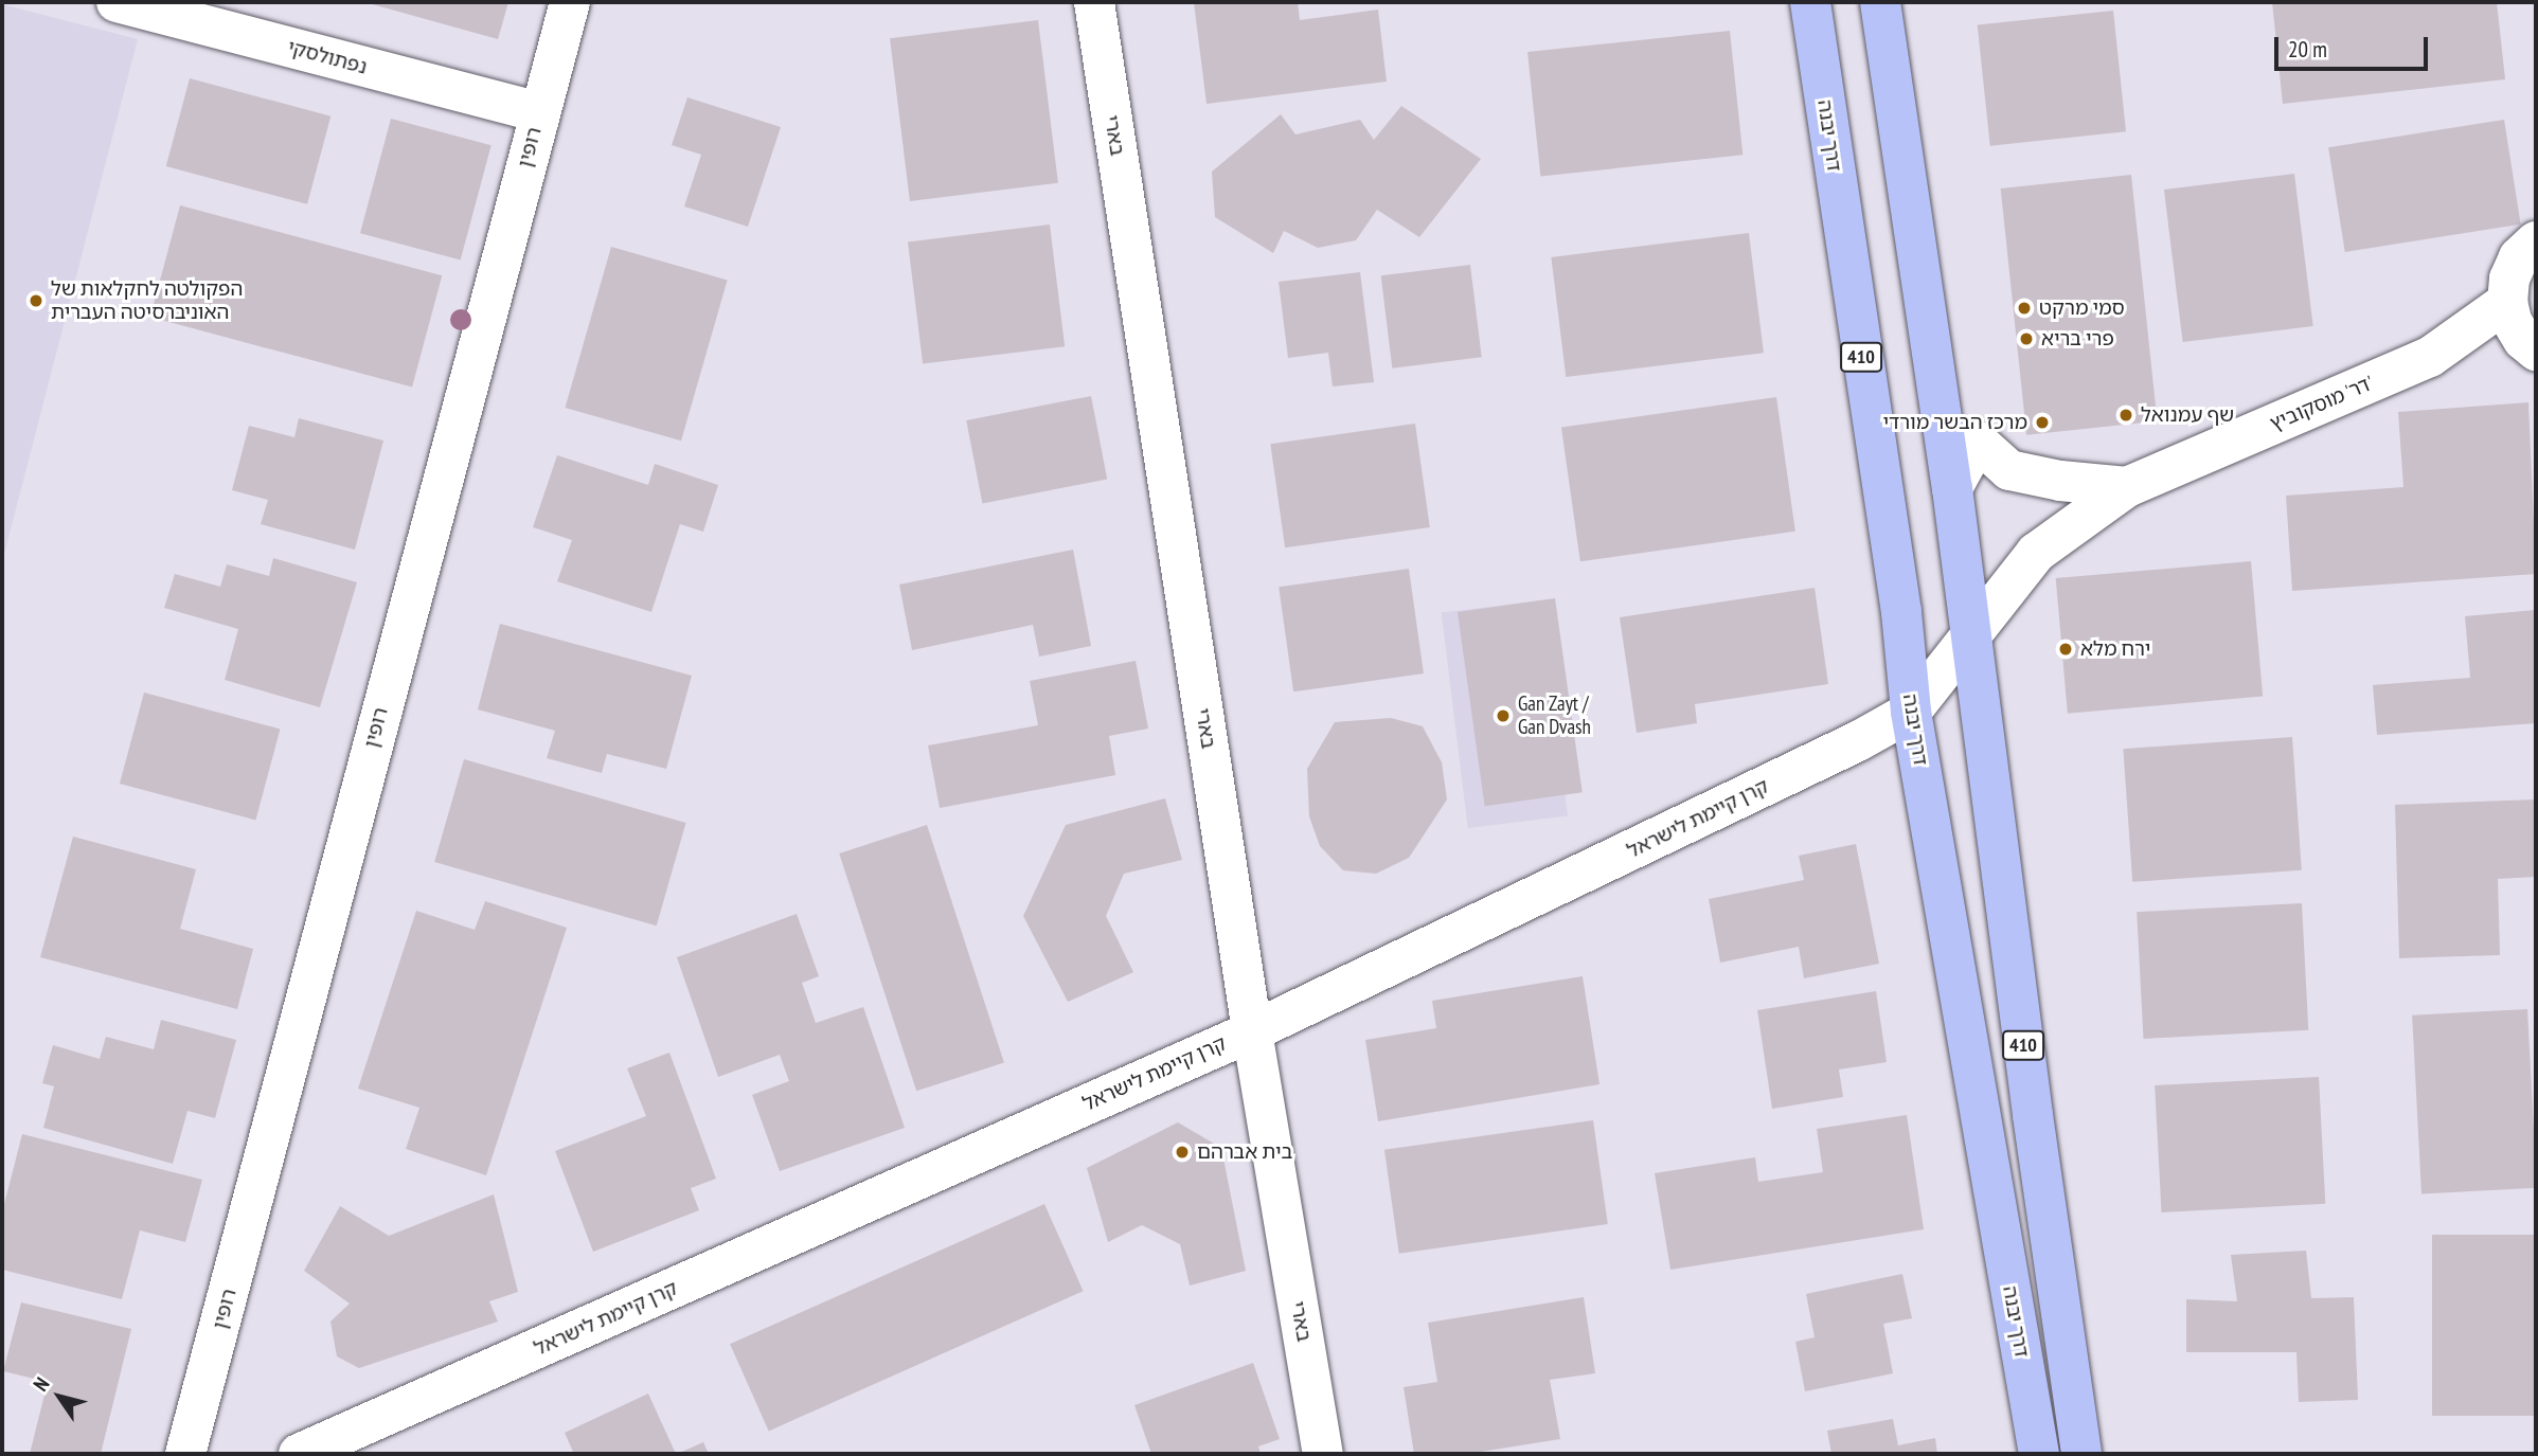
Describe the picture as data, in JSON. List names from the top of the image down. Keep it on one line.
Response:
{"streets":{"main road":["דרך יבנה","410"],"street":["נפתולסקי","בארי","רופין","דר' מוסקוביץ'","קרן קיימת לישראל"]},"crossings":[["נפתולסקי","רופין"],["בארי","קרן קיימת לישראל"],["דרך יבנה","קרן קיימת לישראל"],["410","דר' מוסקוביץ'"],["410","קרן קיימת לישראל"],["דר' מוסקוביץ'","קרן קיימת לישראל"]],"places":["הפקולטה לחקלאות של האוניברסיטה העברית","סמי מרקט","פרי בריא","שף עמנואל","מרכז הבשר מורדי","ירח מלא","Gan Zayt / Gan Dvash","בית אברהם"],"scale_bar":"20 m","north":"top left"}
